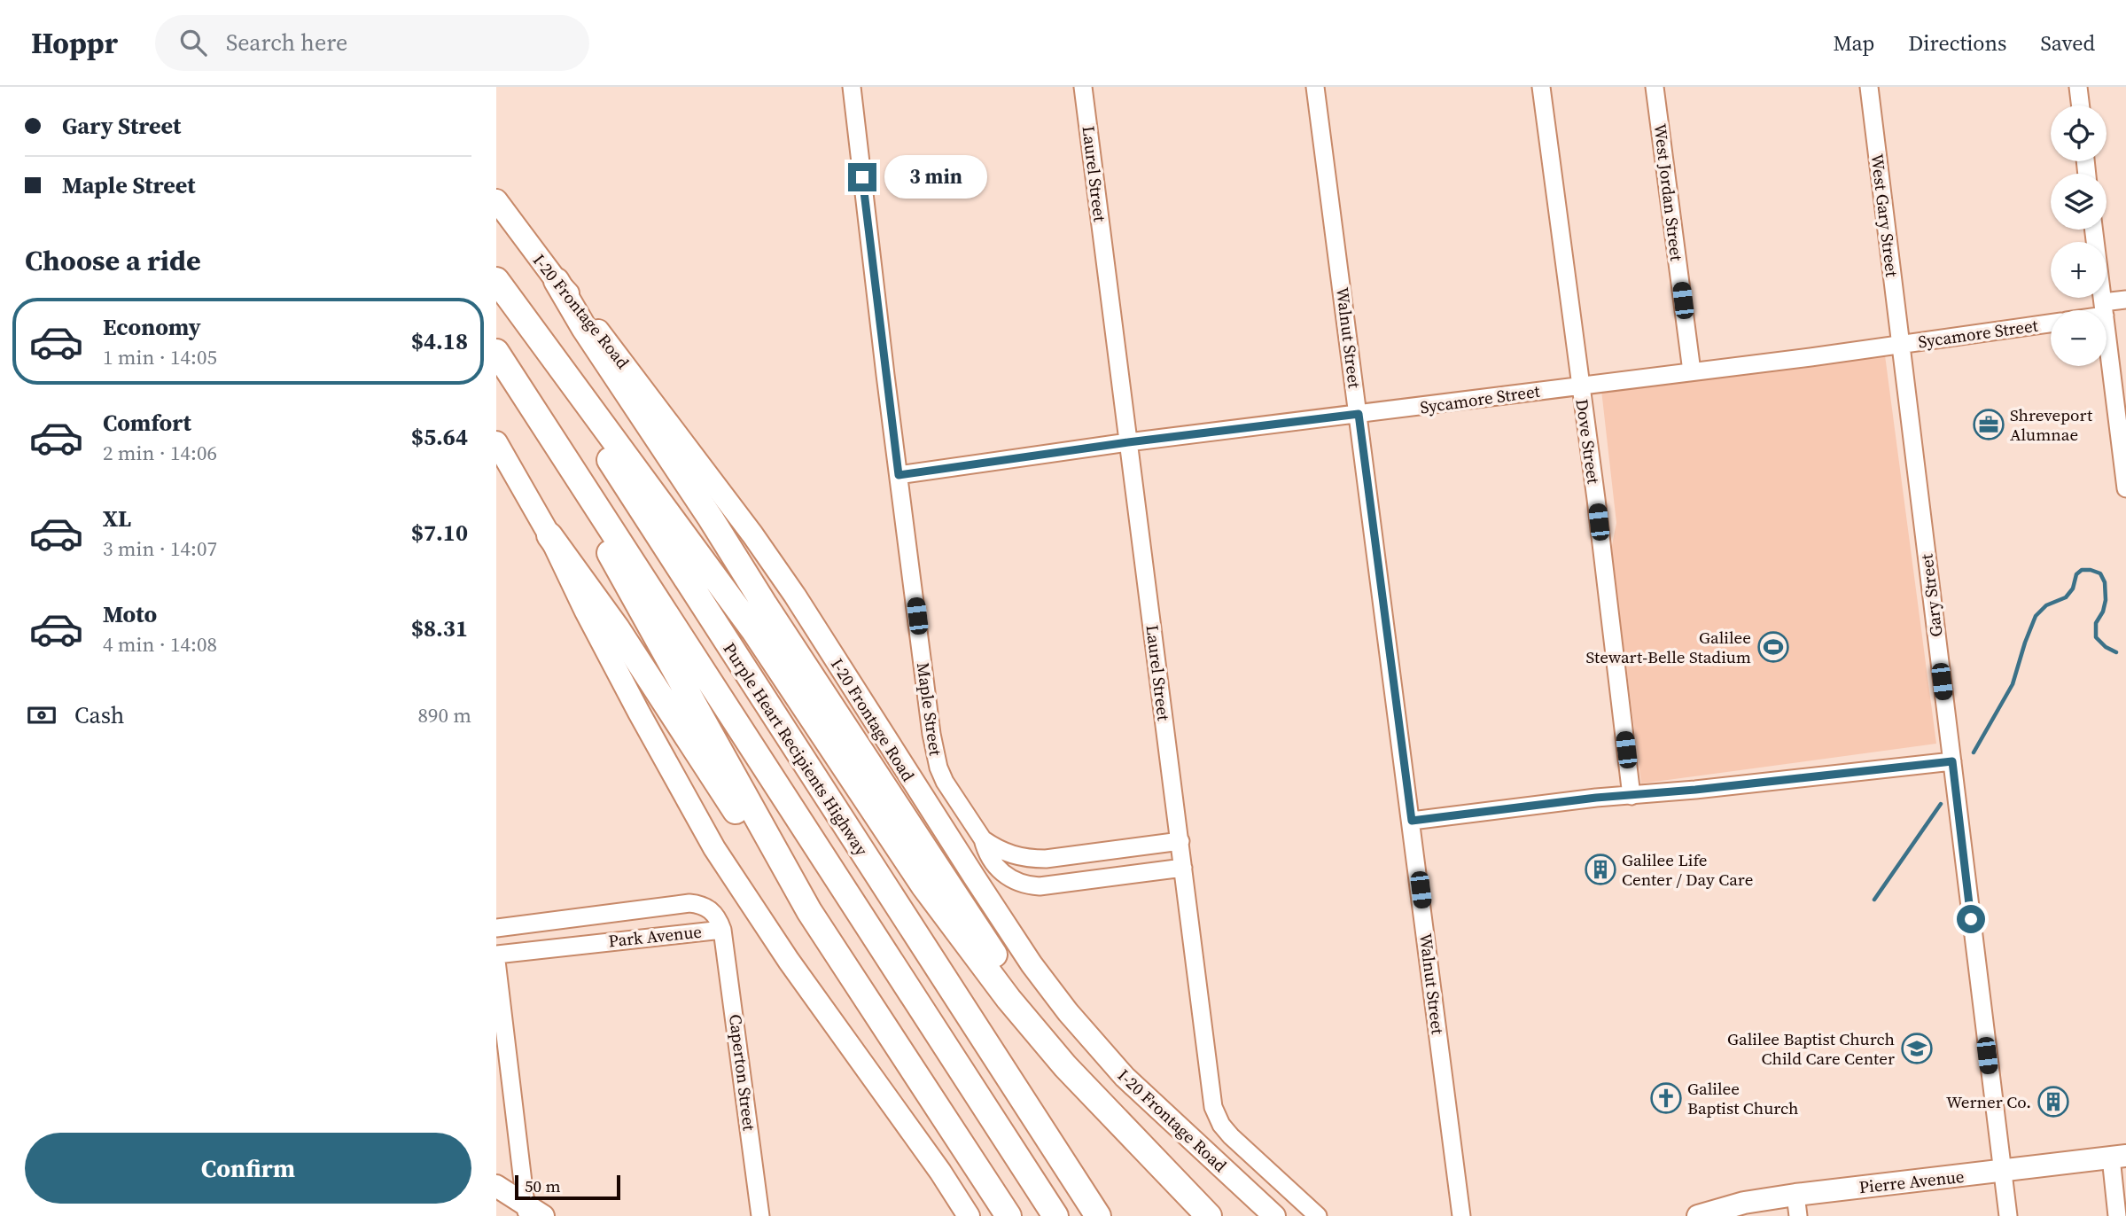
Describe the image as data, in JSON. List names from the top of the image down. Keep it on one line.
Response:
{"streets":{"highway":["Purple Heart Recipients Highway"],"main road":["I-20 Frontage Road","Pierre Avenue"],"street":["Laurel Street","West Jordan Street","West Gary Street","Sycamore Street","Walnut Street","Dove Street","Gary Street","Maple Street","Park Avenue","Caperton Street"]},"crossings":[["Laurel Street","Sycamore Street"],["West Jordan Street","Sycamore Street"],["West Gary Street","Sycamore Street"],["West Gary Street","Gary Street"],["Sycamore Street","Walnut Street"],["Sycamore Street","Dove Street"],["Sycamore Street","Gary Street"],["Sycamore Street","Maple Street"],["Gary Street","Pierre Avenue"],["Park Avenue","Caperton Street"]],"places":{"office":["Shreveport Alumnae"],"sports":["Galilee Stewart-Belle Stadium"],"building":["Galilee Life Center / Day Care","Werner Co."],"school or university":["Galilee Baptist Church Child Care Center"],"church":["Galilee Baptist Church"]},"scale_bar":"50 m","page":{"header":"Hoppr","search":"Search here","nav":["Map","Directions","Saved"],"banner":["Gary Street","Maple Street"],"map_buttons":["+","−"],"bubble":"3 min","heading":"Choose a ride","list":[{"name":"Economy","note":"1 min · 14:05","value":"$4.18"},{"name":"Comfort","note":"2 min · 14:06","value":"$5.64"},{"name":"XL","note":"3 min · 14:07","value":"$7.10"},{"name":"Moto","note":"4 min · 14:08","value":"$8.31"}],"pay":["Cash","890 m"],"buttons":"Confirm","scale":"50 m"}}
